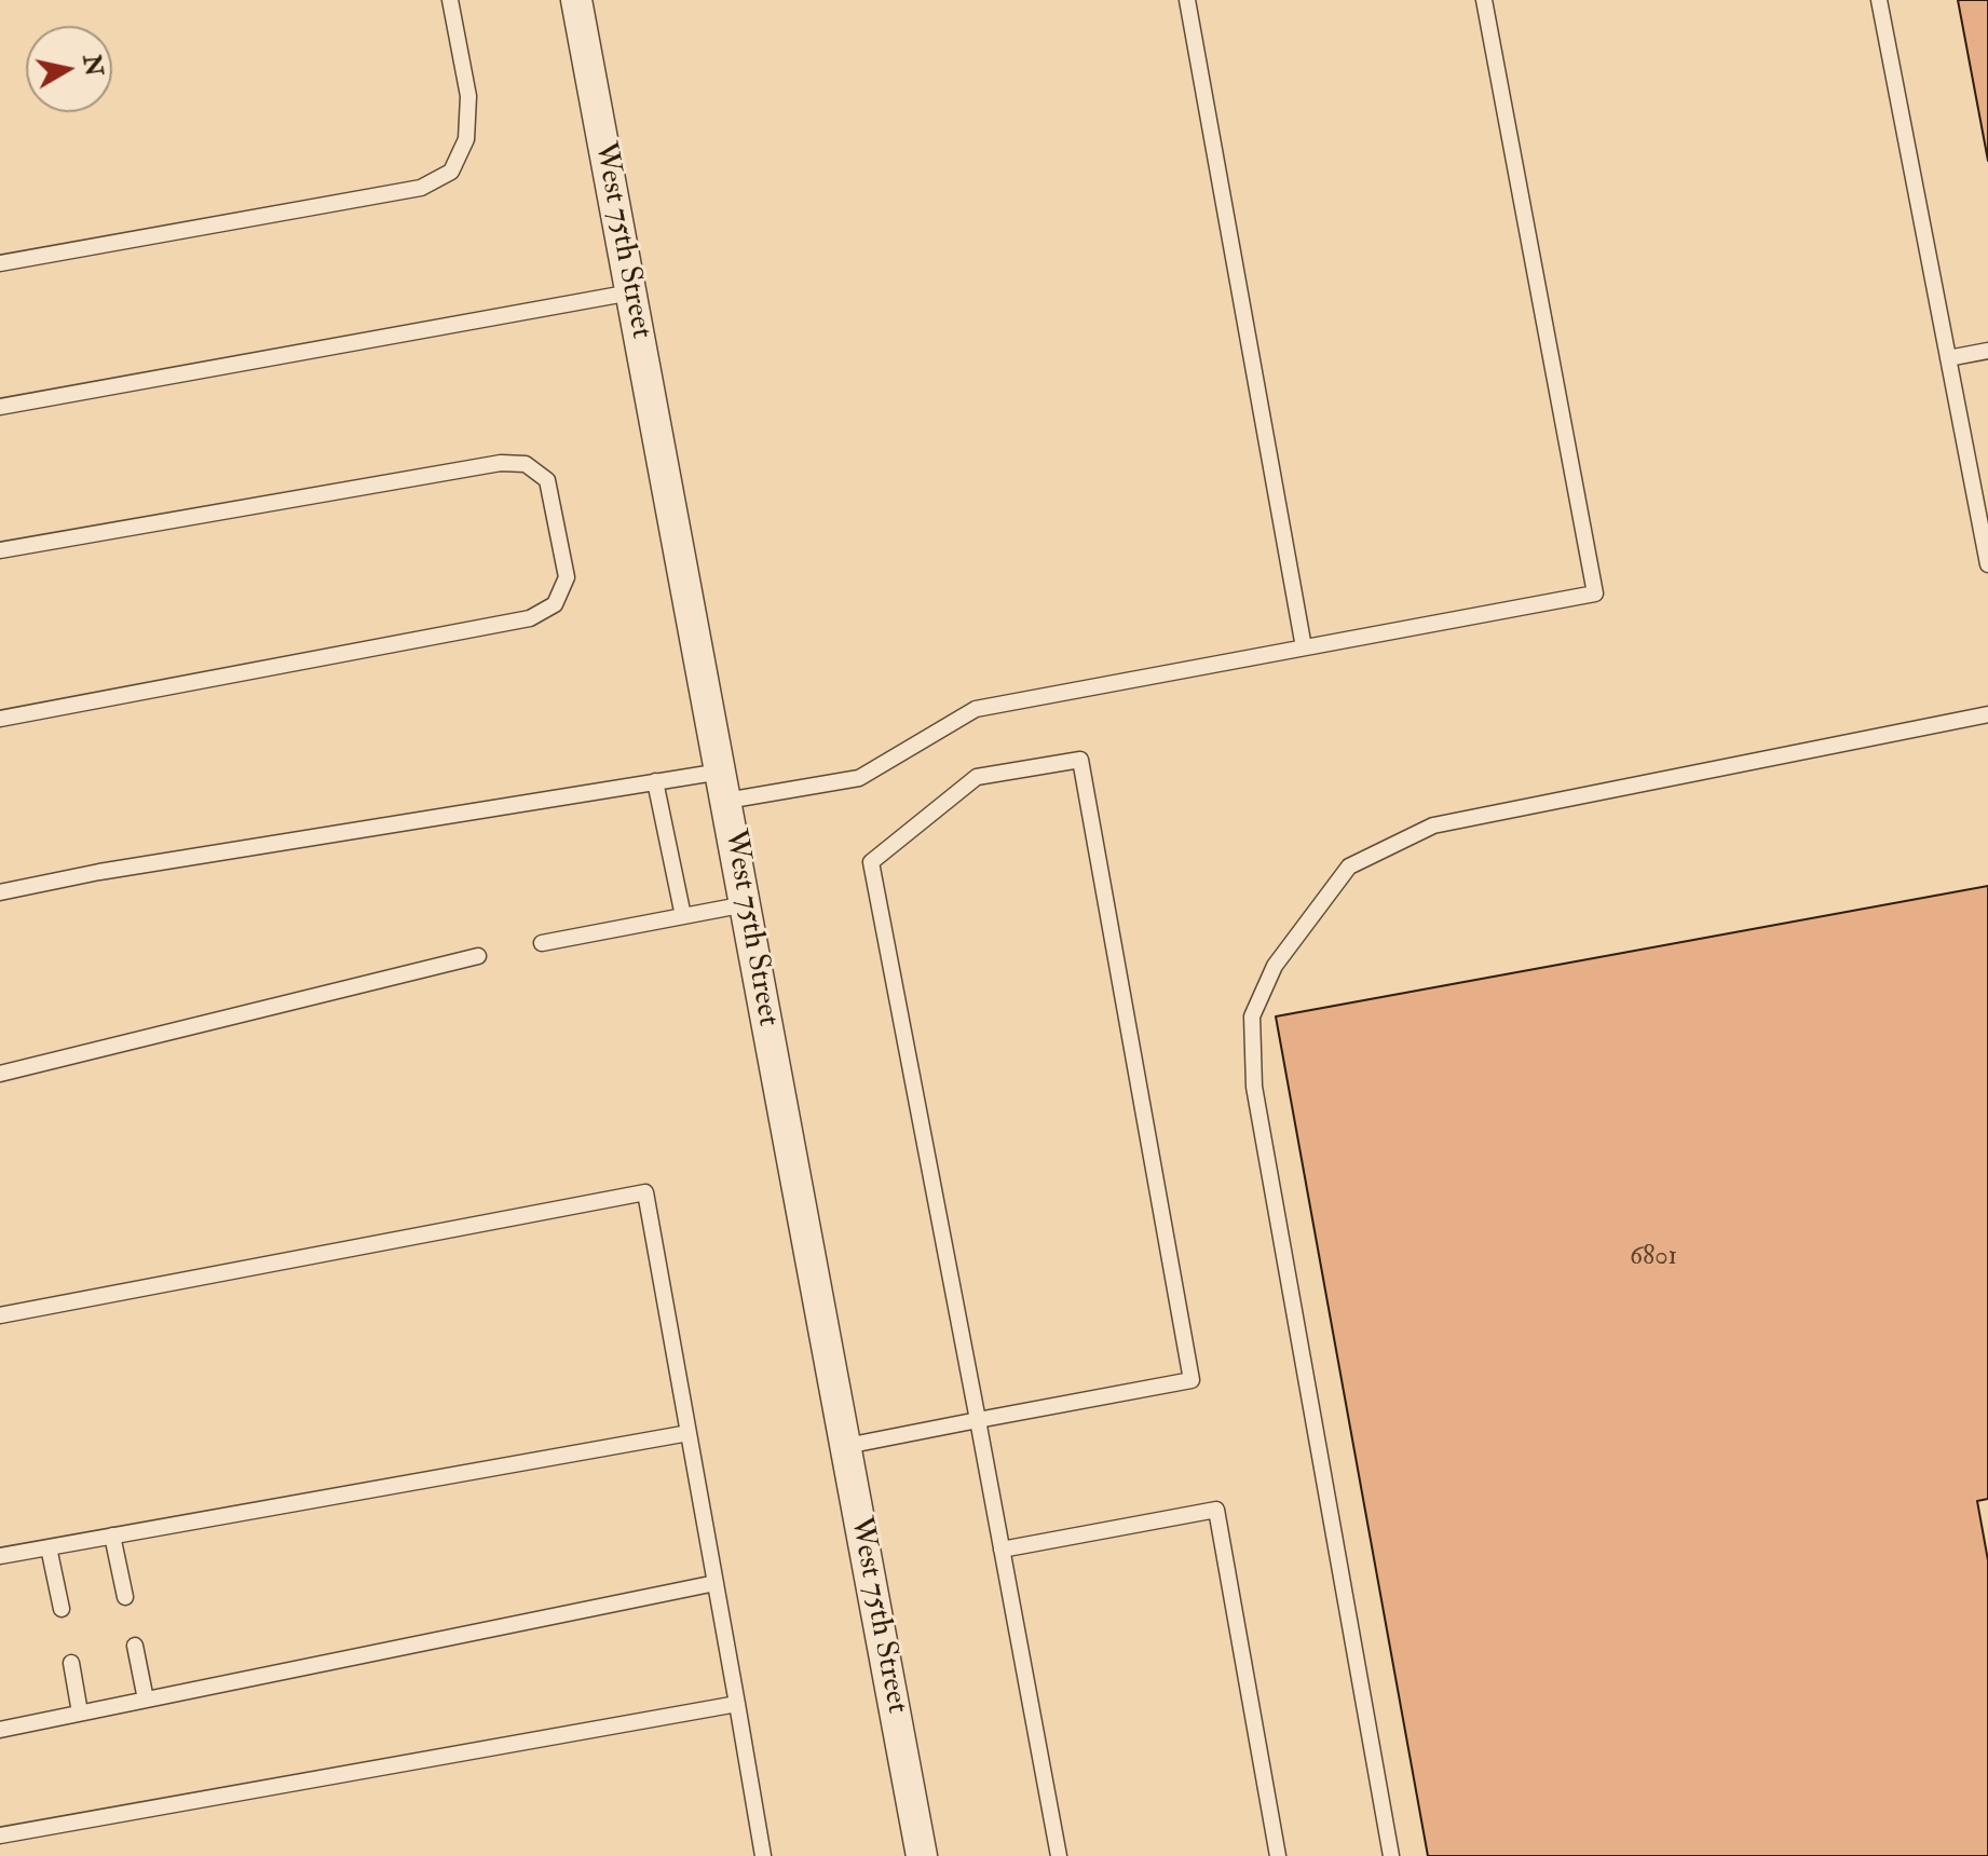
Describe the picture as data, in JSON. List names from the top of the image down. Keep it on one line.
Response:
{"streets":{"street":["West 75th Street"]},"house_numbers":["6801"],"north":"right"}
